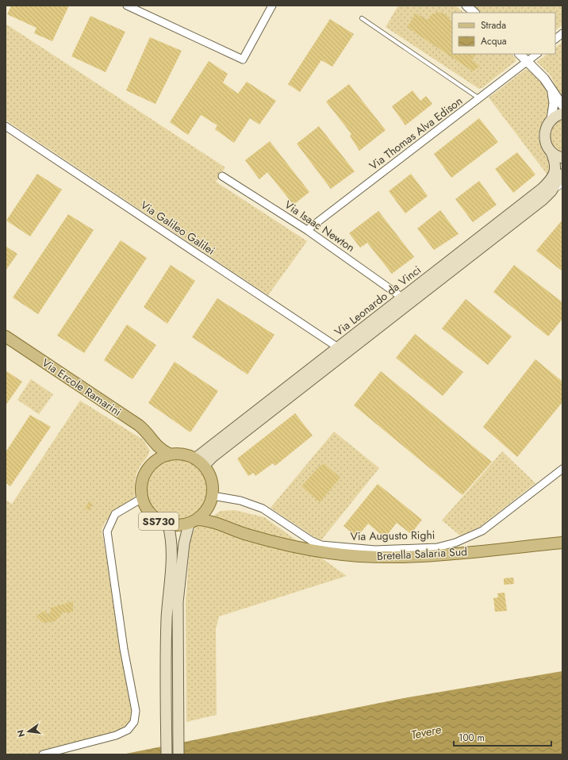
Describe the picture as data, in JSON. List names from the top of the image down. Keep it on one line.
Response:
{"streets":{"main road":["Via Leonardo da Vinci","Via Ercole Ramarini","SS730","Bretella Salaria Sud"],"street":["Via Thomas Alva Edison","Via Isaac Newton","Via Galileo Galilei","Via Augusto Righi"]},"crossings":[["Via Thomas Alva Edison","Via Isaac Newton"],["Via Isaac Newton","Via Leonardo da Vinci"],["Via Galileo Galilei","Via Leonardo da Vinci"],["Via Leonardo da Vinci","Via Ercole Ramarini"],["Via Leonardo da Vinci","SS730"],["Via Leonardo da Vinci","Via Augusto Righi"],["Via Leonardo da Vinci","Bretella Salaria Sud"],["Via Ercole Ramarini","SS730"],["Via Ercole Ramarini","Via Augusto Righi"],["Via Ercole Ramarini","Bretella Salaria Sud"],["SS730","Via Augusto Righi"],["SS730","Bretella Salaria Sud"],["Via Augusto Righi","Bretella Salaria Sud"]],"water":["Tevere"],"legend":["Strada","Acqua"],"scale_bar":"100 m","north":"left"}
